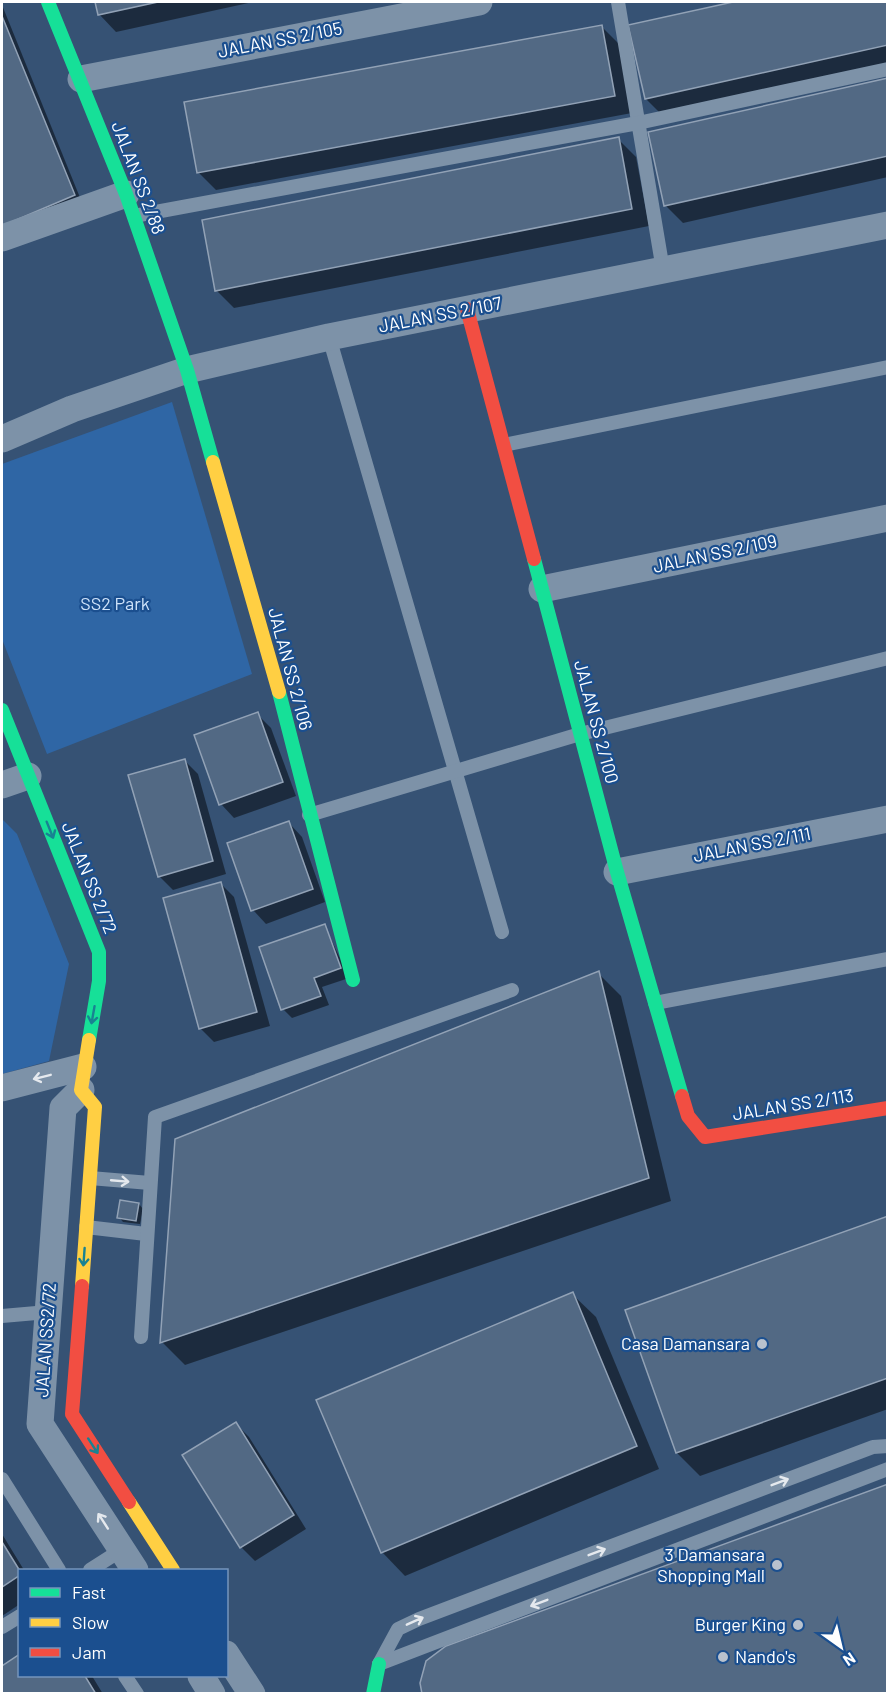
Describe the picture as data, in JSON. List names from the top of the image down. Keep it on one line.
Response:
{"streets":{"street":["JALAN SS 2/105","JALAN SS 2/88","JALAN SS 2/107","JALAN SS 2/109","JALAN SS 2/106","JALAN SS 2/100","JALAN SS 2/111","JALAN SS 2/72","JALAN SS 2/113","JALAN SS2/72"]},"crossings":[["JALAN SS 2/105","JALAN SS 2/88"],["JALAN SS 2/88","JALAN SS 2/107"],["JALAN SS 2/88","JALAN SS 2/106"],["JALAN SS 2/107","JALAN SS 2/106"],["JALAN SS 2/107","JALAN SS 2/100"],["JALAN SS 2/109","JALAN SS 2/100"],["JALAN SS 2/100","JALAN SS 2/111"],["JALAN SS 2/100","JALAN SS 2/113"],["JALAN SS 2/72","JALAN SS2/72"]],"one_way":["JALAN SS 2/72"],"parks":["SS2 Park"],"places":["Casa Damansara","3 Damansara Shopping Mall","Burger King","Nando's"],"legend":["Fast","Slow","Jam"],"north":"bottom right"}
